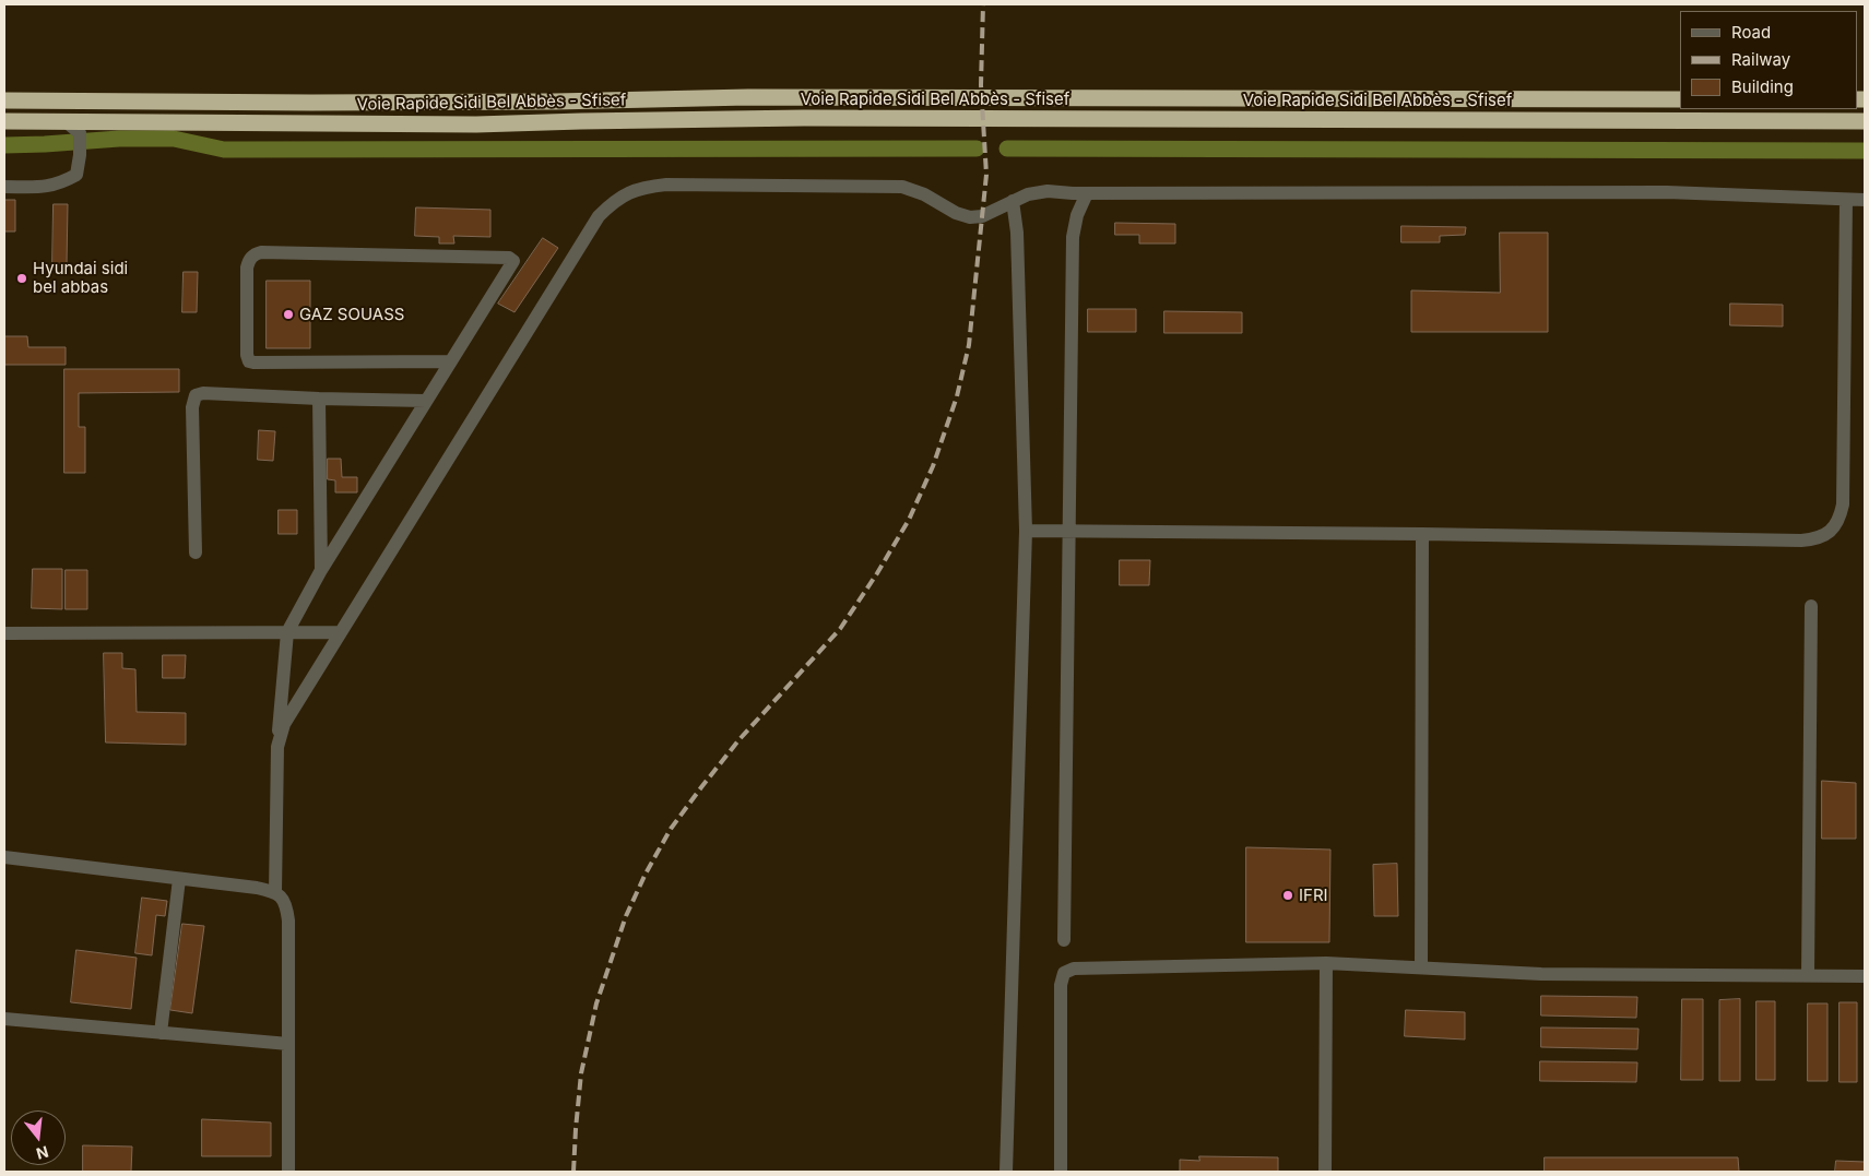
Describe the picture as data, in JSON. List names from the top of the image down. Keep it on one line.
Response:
{"streets":{"highway":["Voie Rapide Sidi Bel Abbès - Sfisef"]},"places":["Hyundai sidi bel abbas","GAZ SOUASS","IFRI"],"legend":["Road","Railway","Building"],"north":"bottom"}
